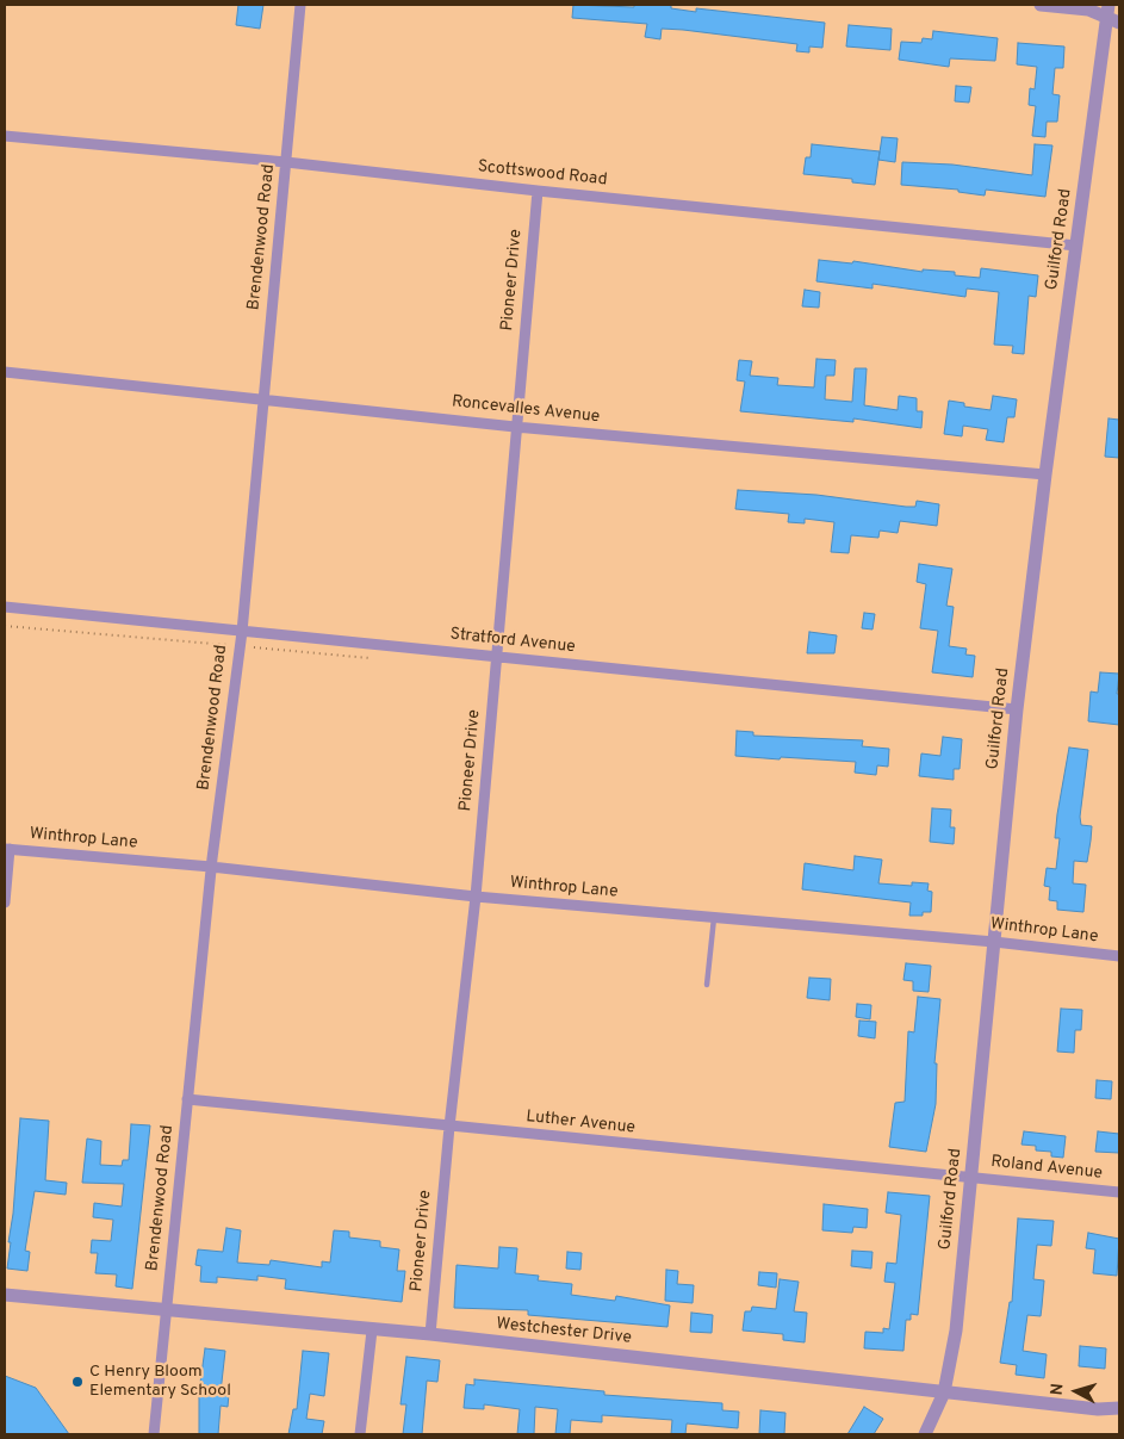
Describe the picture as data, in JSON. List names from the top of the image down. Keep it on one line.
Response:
{"streets":{"street":["Scottswood Road","Brendenwood Road","Guilford Road","Pioneer Drive","Roncevalles Avenue","Stratford Avenue","Winthrop Lane","Luther Avenue","Roland Avenue","Westchester Drive"]},"crossings":[["Scottswood Road","Brendenwood Road"],["Scottswood Road","Guilford Road"],["Scottswood Road","Pioneer Drive"],["Brendenwood Road","Roncevalles Avenue"],["Brendenwood Road","Stratford Avenue"],["Brendenwood Road","Winthrop Lane"],["Brendenwood Road","Luther Avenue"],["Brendenwood Road","Westchester Drive"],["Guilford Road","Roncevalles Avenue"],["Guilford Road","Stratford Avenue"],["Guilford Road","Winthrop Lane"],["Guilford Road","Luther Avenue"],["Guilford Road","Roland Avenue"],["Guilford Road","Westchester Drive"],["Pioneer Drive","Roncevalles Avenue"],["Pioneer Drive","Stratford Avenue"],["Pioneer Drive","Winthrop Lane"],["Pioneer Drive","Luther Avenue"],["Pioneer Drive","Westchester Drive"],["Luther Avenue","Roland Avenue"]],"places":["C Henry Bloom Elementary School"],"north":"left"}
